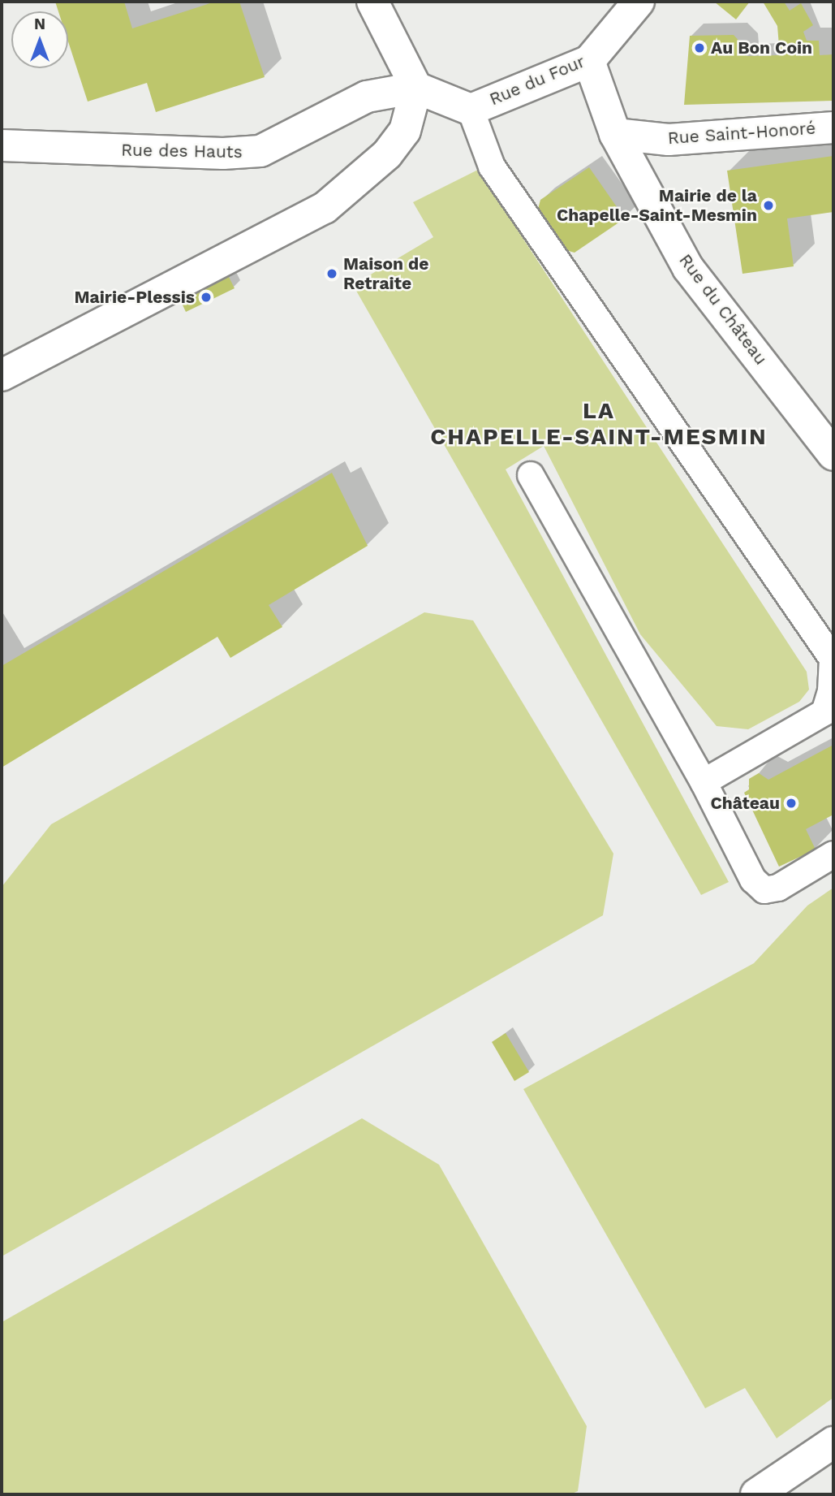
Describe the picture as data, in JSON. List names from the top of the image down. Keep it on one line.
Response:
{"streets":{"street":["Rue du Four","Rue Saint-Honoré","Rue des Hauts","Rue du Château"]},"crossings":[["Rue du Four","Rue des Hauts"],["Rue du Four","Rue du Château"],["Rue Saint-Honoré","Rue du Château"]],"districts":["LA CHAPELLE-SAINT-MESMIN"],"places":["Au Bon Coin","Mairie de la Chapelle-Saint-Mesmin","Maison de Retraite","Mairie-Plessis","Château"],"north":"top"}
